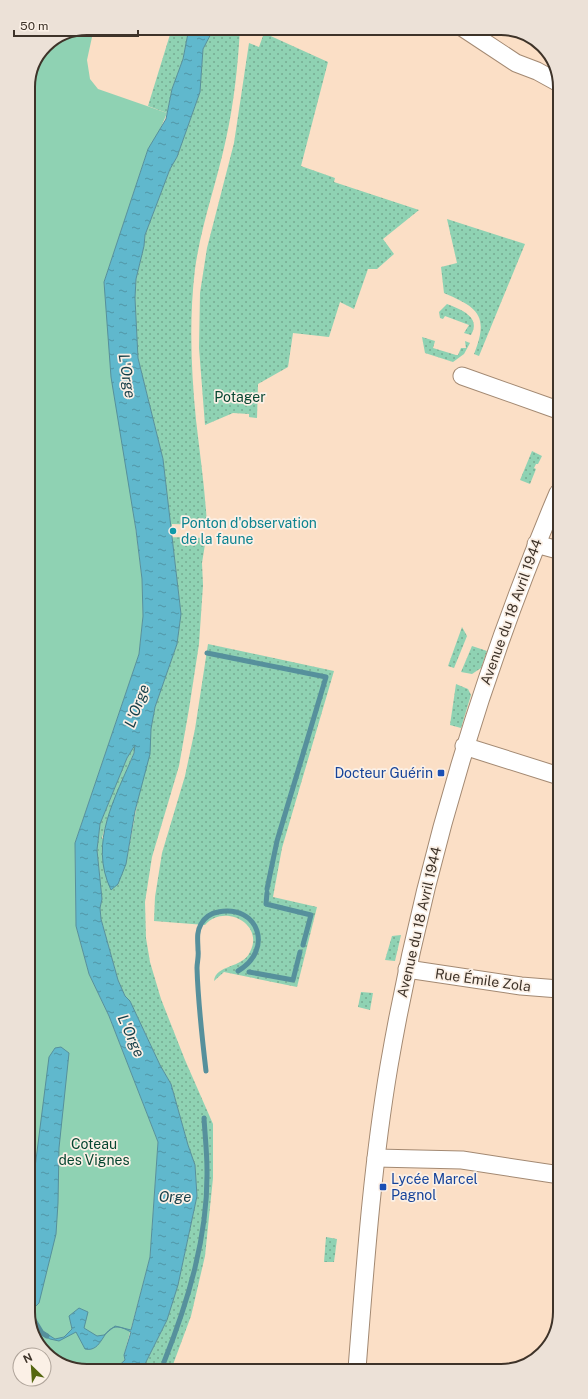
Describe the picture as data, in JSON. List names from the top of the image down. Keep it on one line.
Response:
{"streets":{"street":["Avenue du 18 Avril 1944","Rue Émile Zola"]},"crossings":[["Avenue du 18 Avril 1944","Rue Émile Zola"]],"water":["L'Orge","Orge"],"parks":["Potager","Coteau des Vignes"],"places":{"other":["Ponton d'observation de la faune"],"transit":["Docteur Guérin","Lycée Marcel Pagnol"]},"scale_bar":"50 m","north":"top left"}
